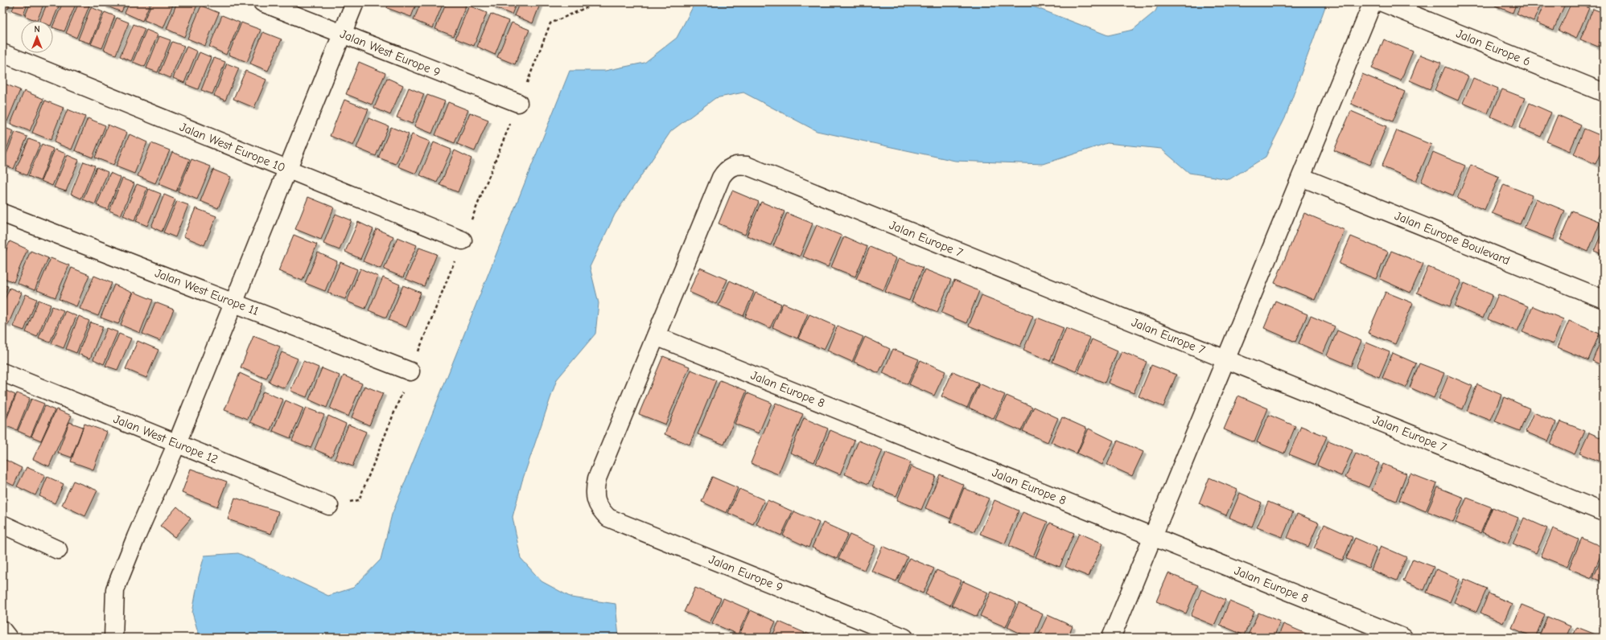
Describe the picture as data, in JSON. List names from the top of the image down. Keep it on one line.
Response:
{"streets":{"street":["Jalan Europe 6","Jalan West Europe 9","Jalan West Europe 10","Jalan Europe Boulevard","Jalan Europe 7","Jalan West Europe 11","Jalan Europe 8","Jalan West Europe 12","Jalan Europe 9"]},"crossings":[["Jalan Europe 7","Jalan Europe 8"],["Jalan Europe 7","Jalan Europe 9"],["Jalan Europe 8","Jalan Europe 9"]],"north":"top"}
